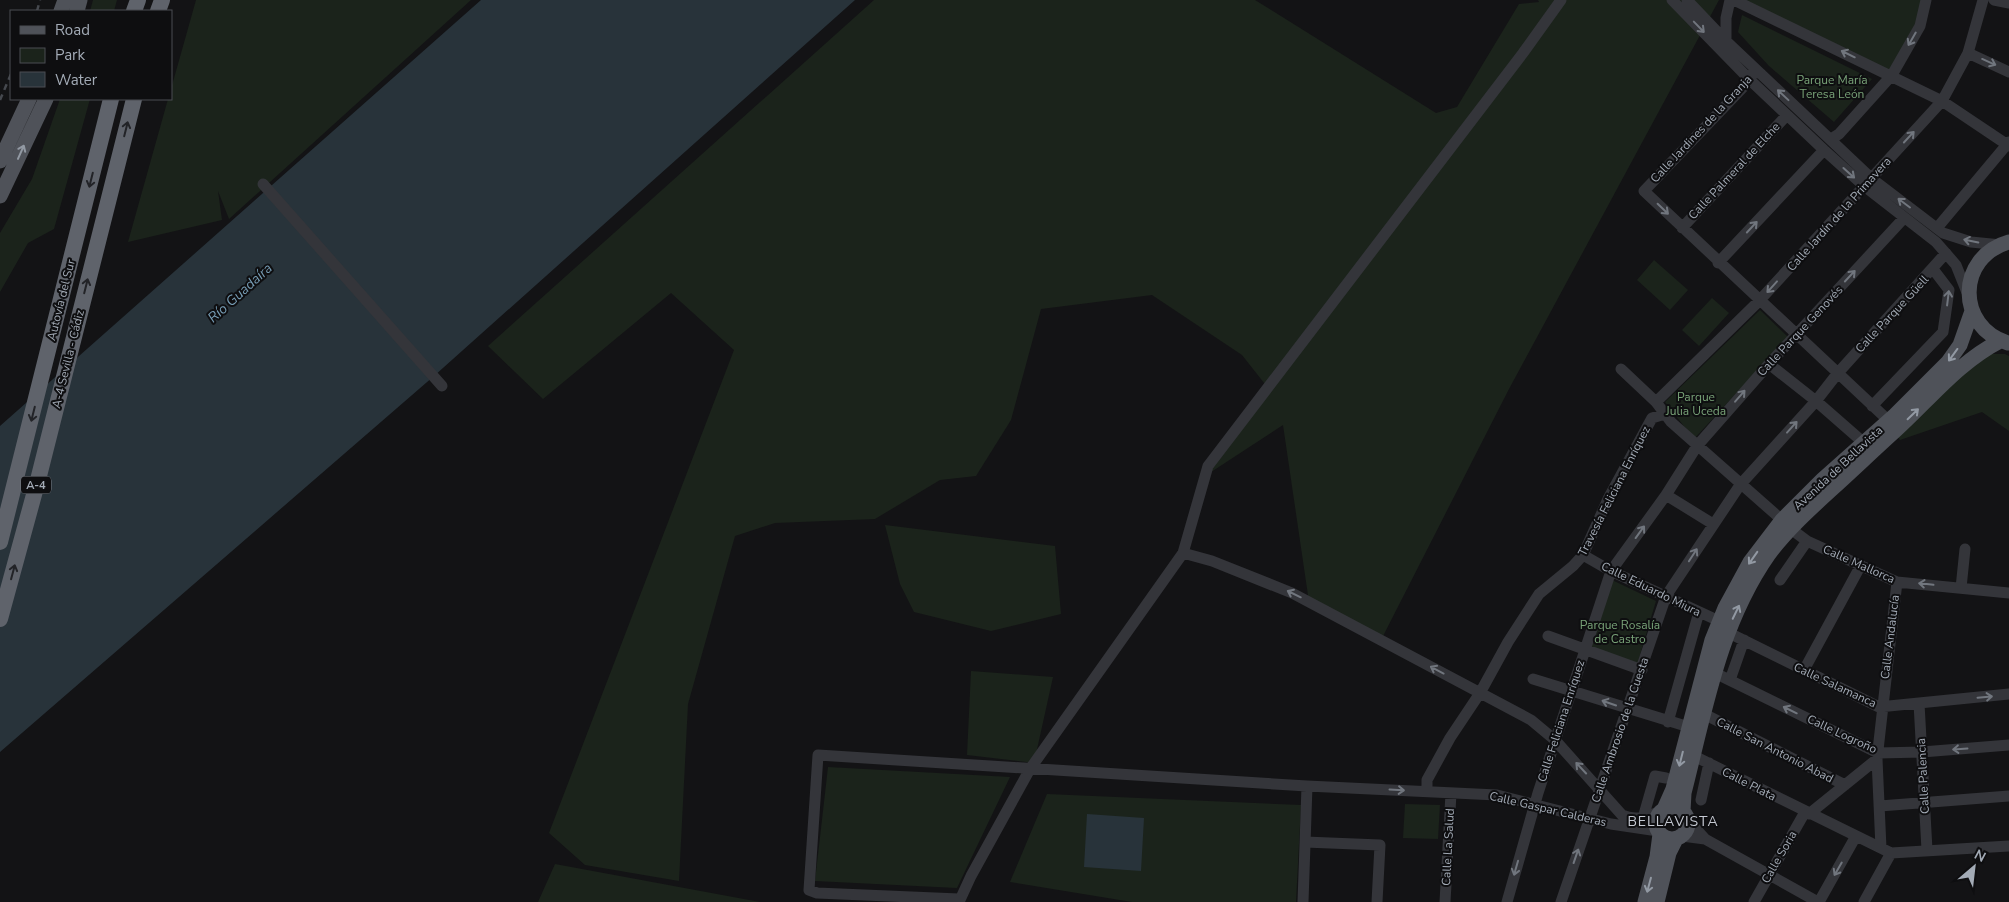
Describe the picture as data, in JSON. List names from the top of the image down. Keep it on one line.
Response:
{"streets":{"highway":["Autovía del Sur","A-4 Sevilla - Cádiz","A-4"],"main road":["Avenida de Bellavista"],"street":["Calle Jardines de la Granja","Calle Palmeral de Elche","Calle Jardín de la Primavera","Calle Parque Güell","Calle Parque Genovés","Travesía Feliciana Enríquez","Calle Mallorca","Calle Eduardo Miura","Calle Andalucía","Calle Salamanca","Calle Feliciana Enríquez","Calle Ambrosio de la Cuesta","Calle Logroño","Calle San Antonio Abad","Calle Palencia","Calle Plata","Calle Gaspar Calderas","Calle La Salud","Calle Soria"]},"crossings":[["Calle Jardines de la Granja","Calle Palmeral de Elche"],["Calle Jardín de la Primavera","Calle Mallorca"],["Autovía del Sur","A-4 Sevilla - Cádiz"],["Calle Parque Güell","Avenida de Bellavista"],["Calle Parque Güell","Calle Ambrosio de la Cuesta"],["Calle Parque Genovés","Calle Mallorca"],["Calle Parque Genovés","Calle Feliciana Enríquez"],["Avenida de Bellavista","Calle Mallorca"],["Avenida de Bellavista","Calle Eduardo Miura"],["Avenida de Bellavista","Calle Salamanca"],["Avenida de Bellavista","Calle Logroño"],["Avenida de Bellavista","Calle San Antonio Abad"],["Avenida de Bellavista","Calle Plata"],["Avenida de Bellavista","Calle Gaspar Calderas"],["Travesía Feliciana Enríquez","Calle Mallorca"],["Travesía Feliciana Enríquez","Calle Eduardo Miura"],["Travesía Feliciana Enríquez","Calle Gaspar Calderas"],["Calle Mallorca","Calle Andalucía"],["Calle Mallorca","Calle Feliciana Enríquez"],["Calle Mallorca","Calle Ambrosio de la Cuesta"],["Calle Eduardo Miura","Calle Salamanca"],["Calle Eduardo Miura","Calle Feliciana Enríquez"],["Calle Eduardo Miura","Calle Ambrosio de la Cuesta"],["Calle Andalucía","Calle Salamanca"],["Calle Andalucía","Calle Logroño"],["Calle Andalucía","Calle Plata"],["Calle Salamanca","Calle Palencia"],["Calle Feliciana Enríquez","Calle Gaspar Calderas"],["Calle Ambrosio de la Cuesta","Calle Gaspar Calderas"],["Calle Logroño","Calle Palencia"],["Calle Plata","Calle Soria"],["Calle Gaspar Calderas","Calle La Salud"]],"one_way":["Autovía del Sur","Calle Parque Genovés","Calle Ambrosio de la Cuesta"],"districts":["BELLAVISTA"],"water":["Río Guadaíra"],"parks":["Parque María Teresa León","Parque Julia Uceda","Parque Rosalía de Castro"],"legend":["Road","Park","Water"],"north":"top right"}
